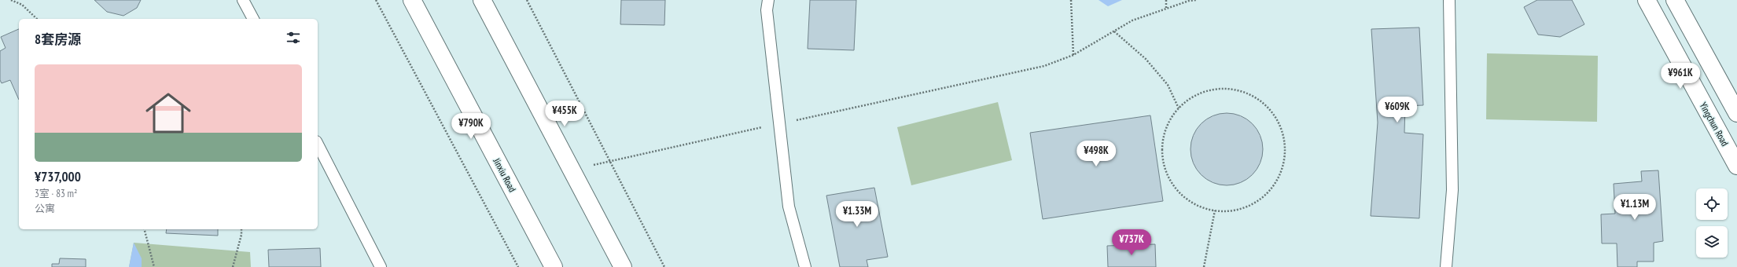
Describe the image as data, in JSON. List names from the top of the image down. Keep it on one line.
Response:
{"streets":{"main road":["Yingchun Road","Jinxiu Road"]},"page":{"heading":"8套房源","list":[{"name":"¥737,000","note":"3室 · 83 m² · 公寓"}],"price":["¥961K","¥609K","¥455K","¥790K","¥498K","¥1.13M","¥1.33M","¥737K"]}}
